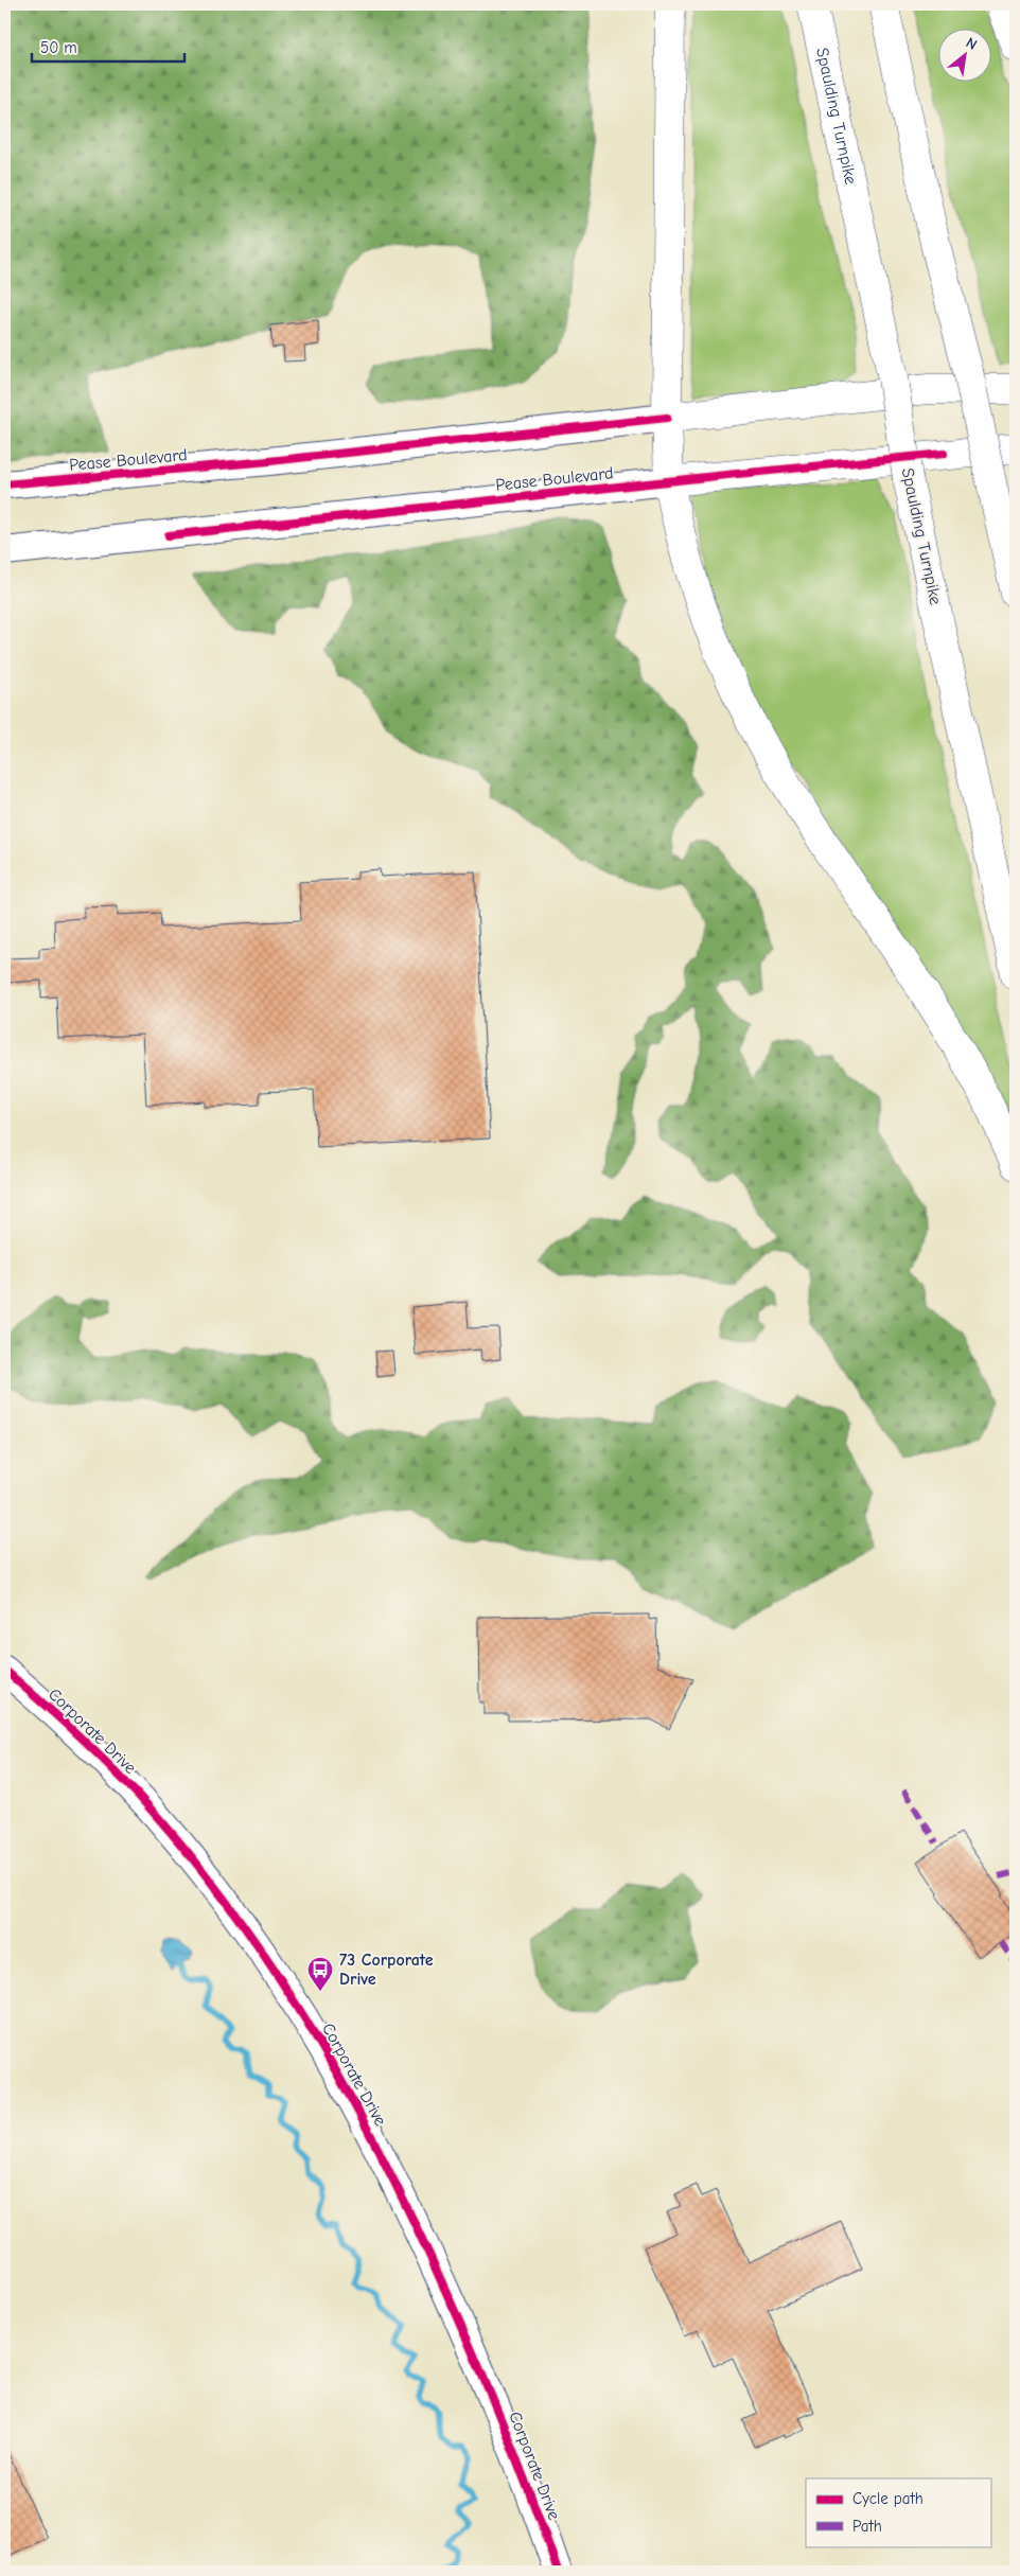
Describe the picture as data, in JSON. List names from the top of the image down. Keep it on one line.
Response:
{"streets":{"main road":["Spaulding Turnpike","Pease Boulevard"],"street":["Corporate Drive"]},"places":{"bus stop":["73 Corporate Drive"]},"legend":["Cycle path","Path"],"scale_bar":"50 m","north":"top right"}
